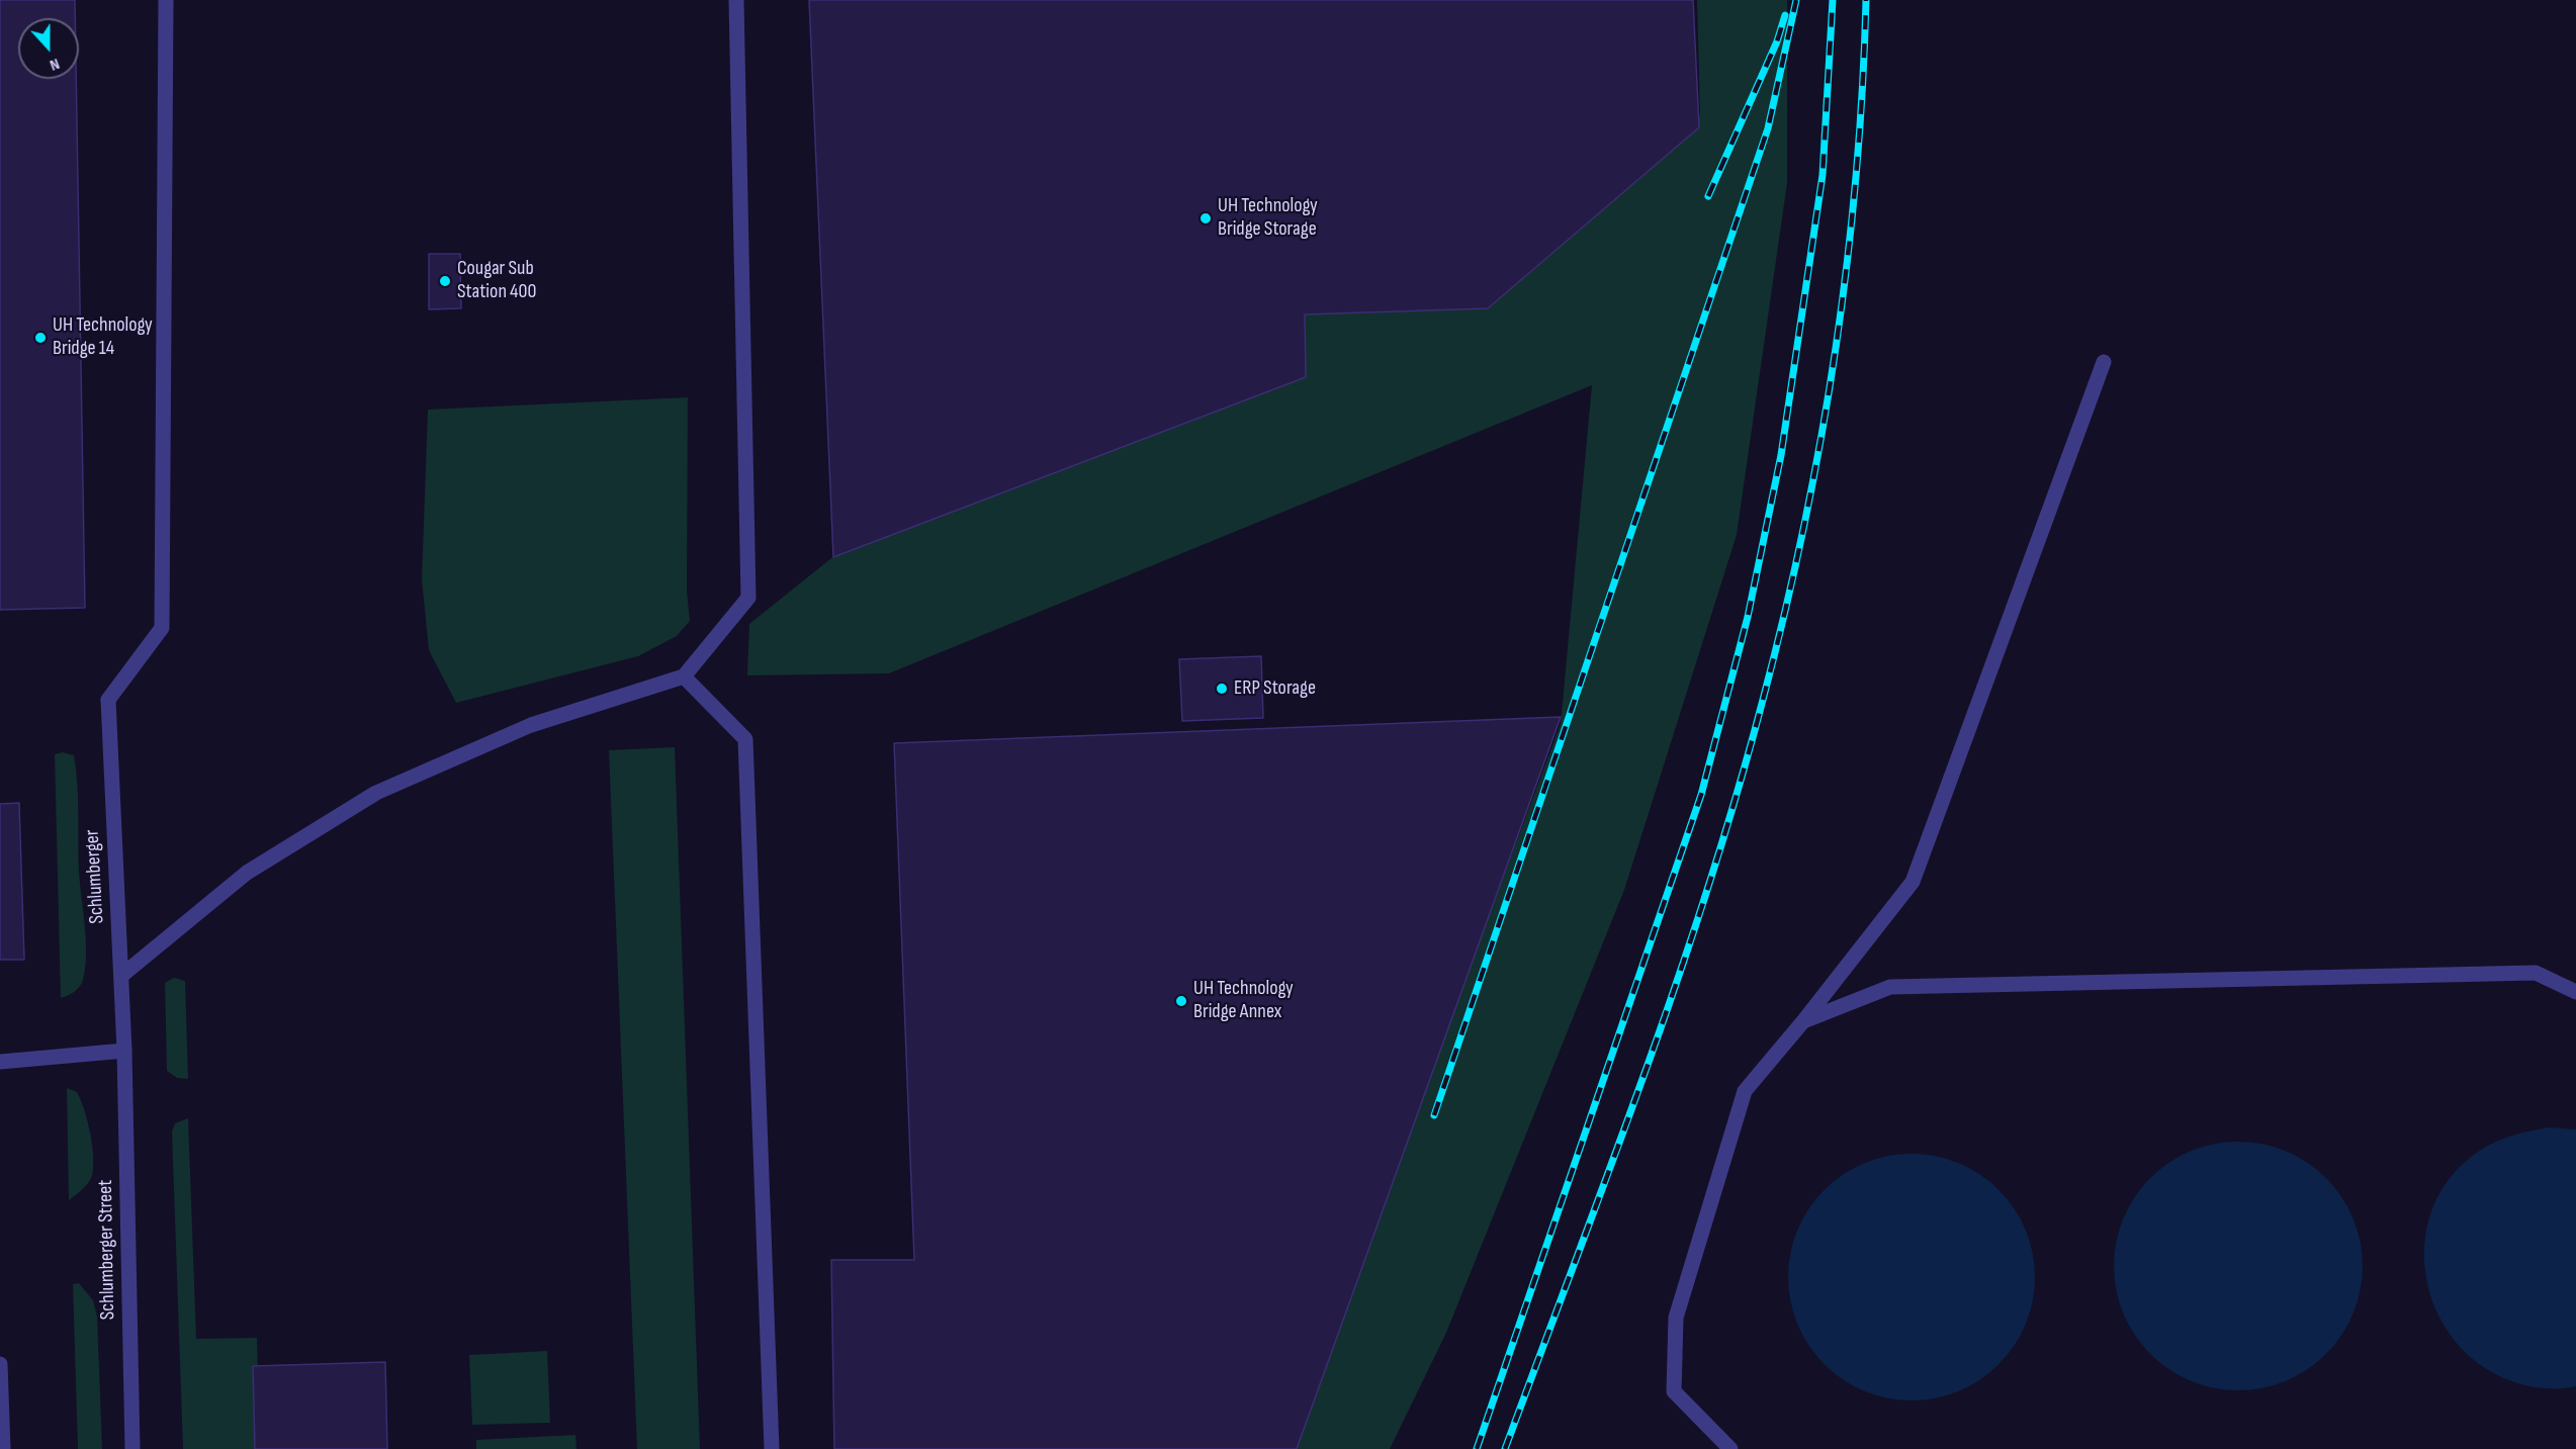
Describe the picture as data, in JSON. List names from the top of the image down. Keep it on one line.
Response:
{"streets":{"street":["Schlumberger","Schlumberger Street"]},"crossings":[["Schlumberger","Schlumberger Street"]],"places":["UH Technology Bridge Storage","Cougar Sub Station 400","UH Technology Bridge 14","ERP Storage","UH Technology Bridge Annex"],"north":"bottom"}
